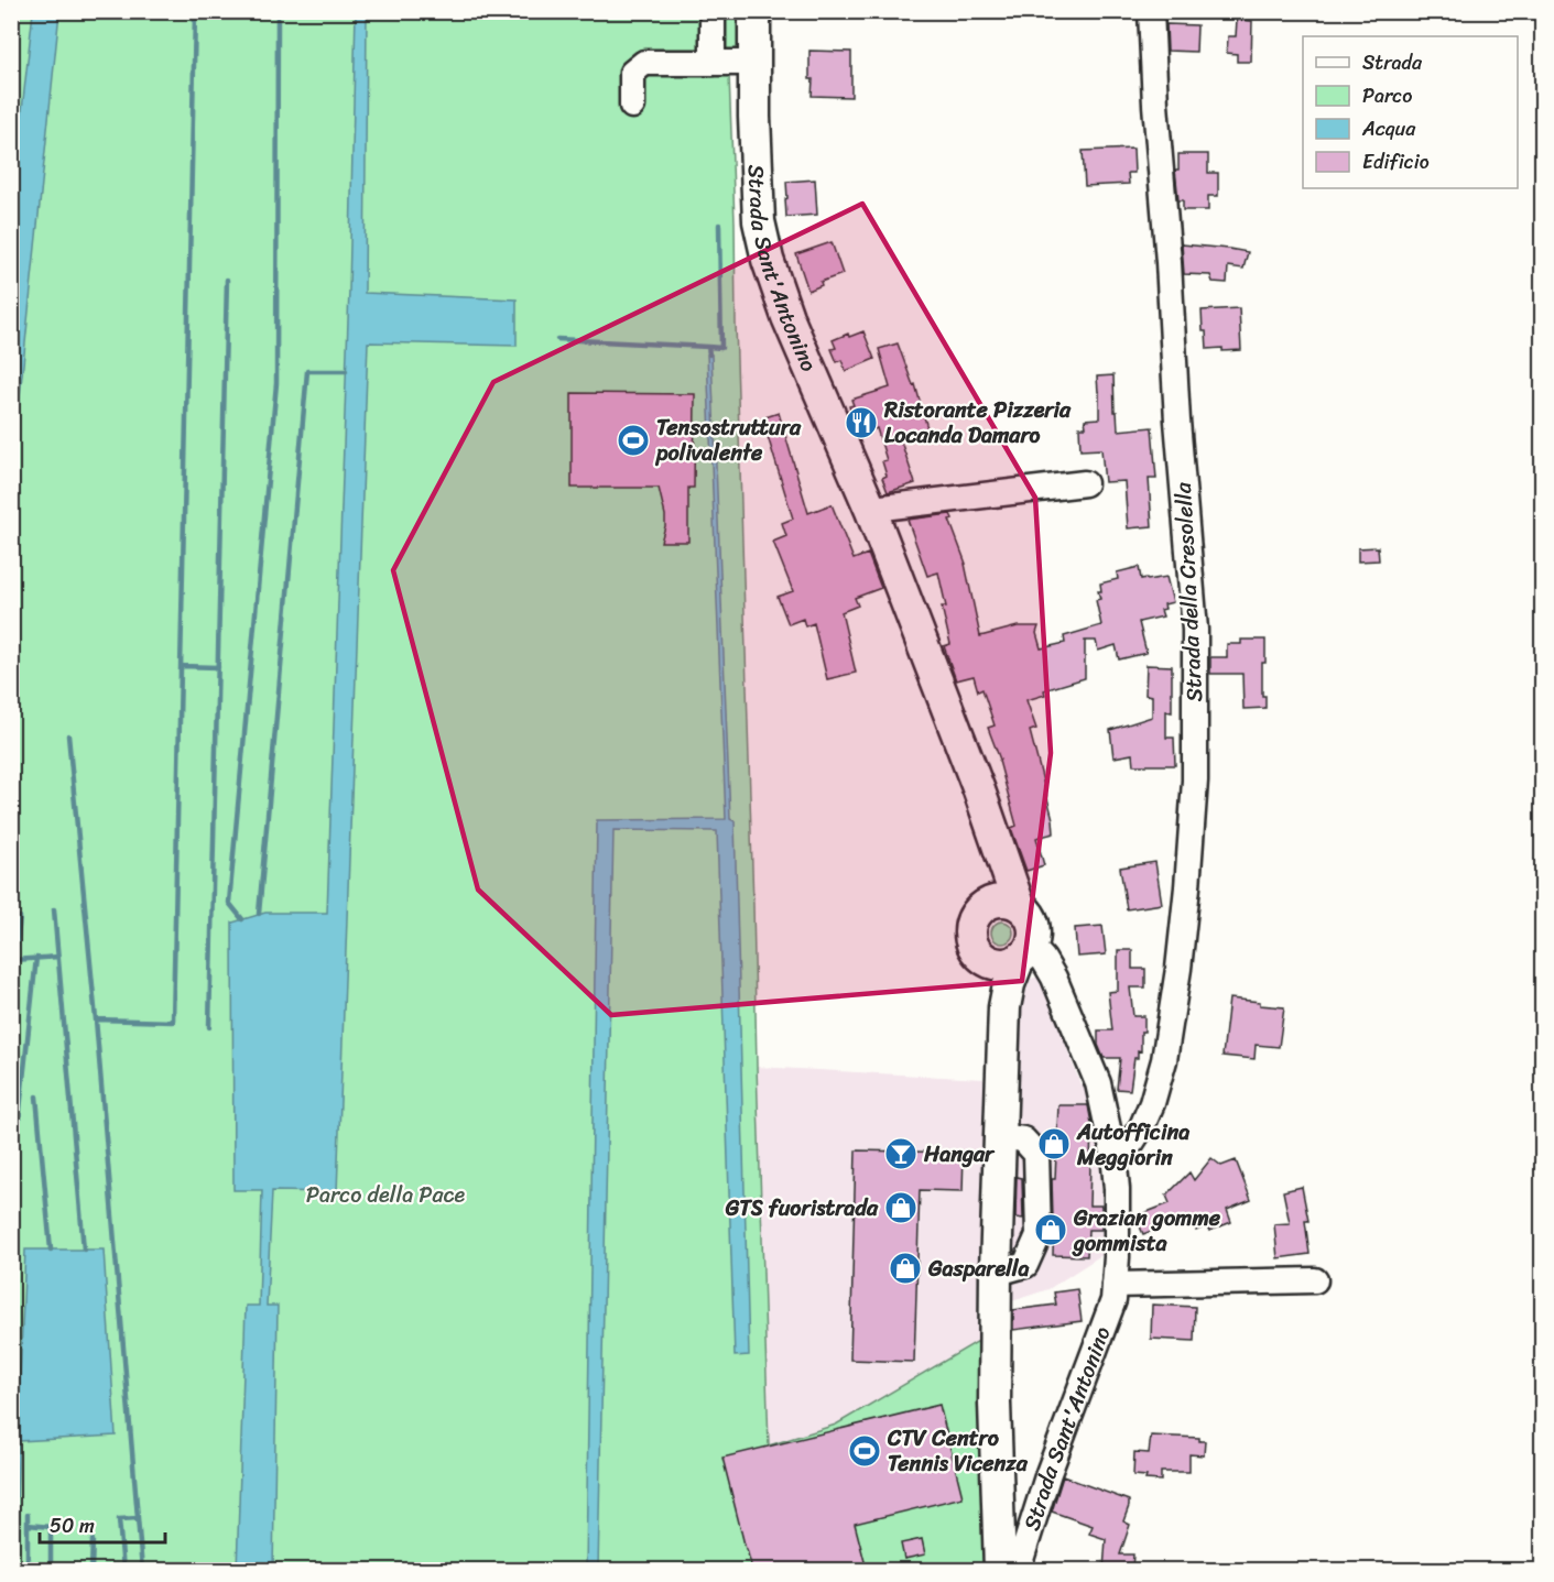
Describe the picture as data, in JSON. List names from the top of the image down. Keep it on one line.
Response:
{"streets":{"main road":["Strada Sant'Antonino"],"street":["Strada della Cresolella"]},"crossings":[["Strada Sant'Antonino","Strada della Cresolella"]],"parks":["Parco della Pace"],"places":{"restaurant":["Ristorante Pizzeria Locanda Damaro"],"sports":["Tensostruttura polivalente","CTV Centro Tennis Vicenza"],"shop":["Autofficina Meggiorin","GTS fuoristrada","Grazian gomme gommista","Gasparella"],"bar":["Hangar"]},"legend":["Strada","Parco","Acqua","Edificio"],"scale_bar":"50 m"}
